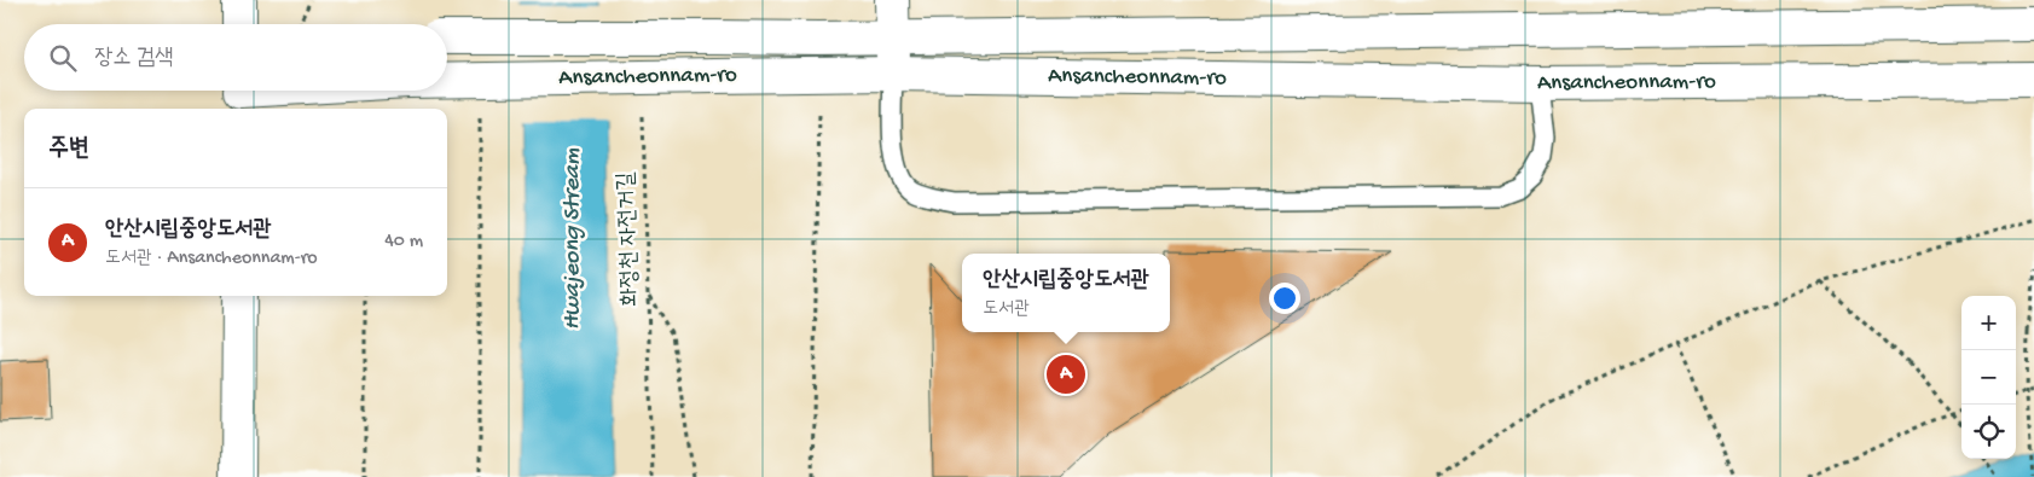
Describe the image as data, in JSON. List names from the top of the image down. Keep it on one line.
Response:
{"streets":{"street":["Ansancheonnam-ro"],"path":["화정천 자전거길"]},"water":["Hwajeong Stream"],"page":{"search":"장소 검색","heading":"주변","list":[{"mark":"A","name":"안산시립중앙도서관","note":"도서관 · Ansancheonnam-ro","value":"40 m"}],"popup":["안산시립중앙도서관","도서관"],"map_buttons":["+","−"],"pins":"A"}}
